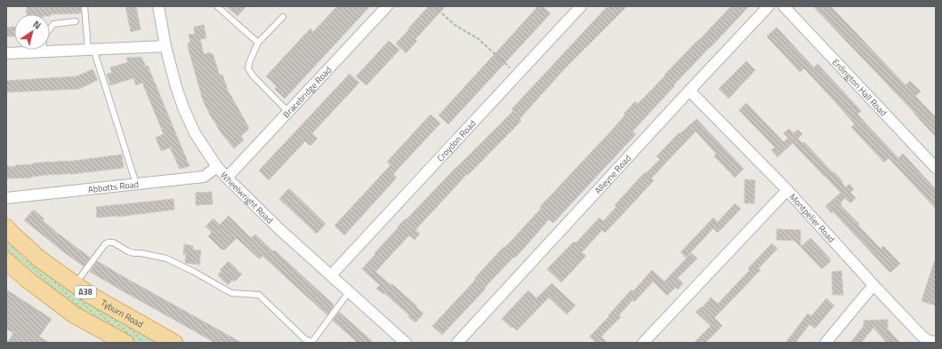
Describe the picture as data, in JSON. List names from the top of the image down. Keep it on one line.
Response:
{"streets":{"highway":["A38","Tyburn Road"],"street":["Erdington Hall Road","Bracebridge Road","Croydon Road","Alleyne Road","Abbotts Road","Wheelwright Road","Montpelier Road"]},"crossings":[["Bracebridge Road","Wheelwright Road"],["Croydon Road","Wheelwright Road"],["Alleyne Road","Montpelier Road"],["Abbotts Road","Wheelwright Road"]],"north":"top right"}
